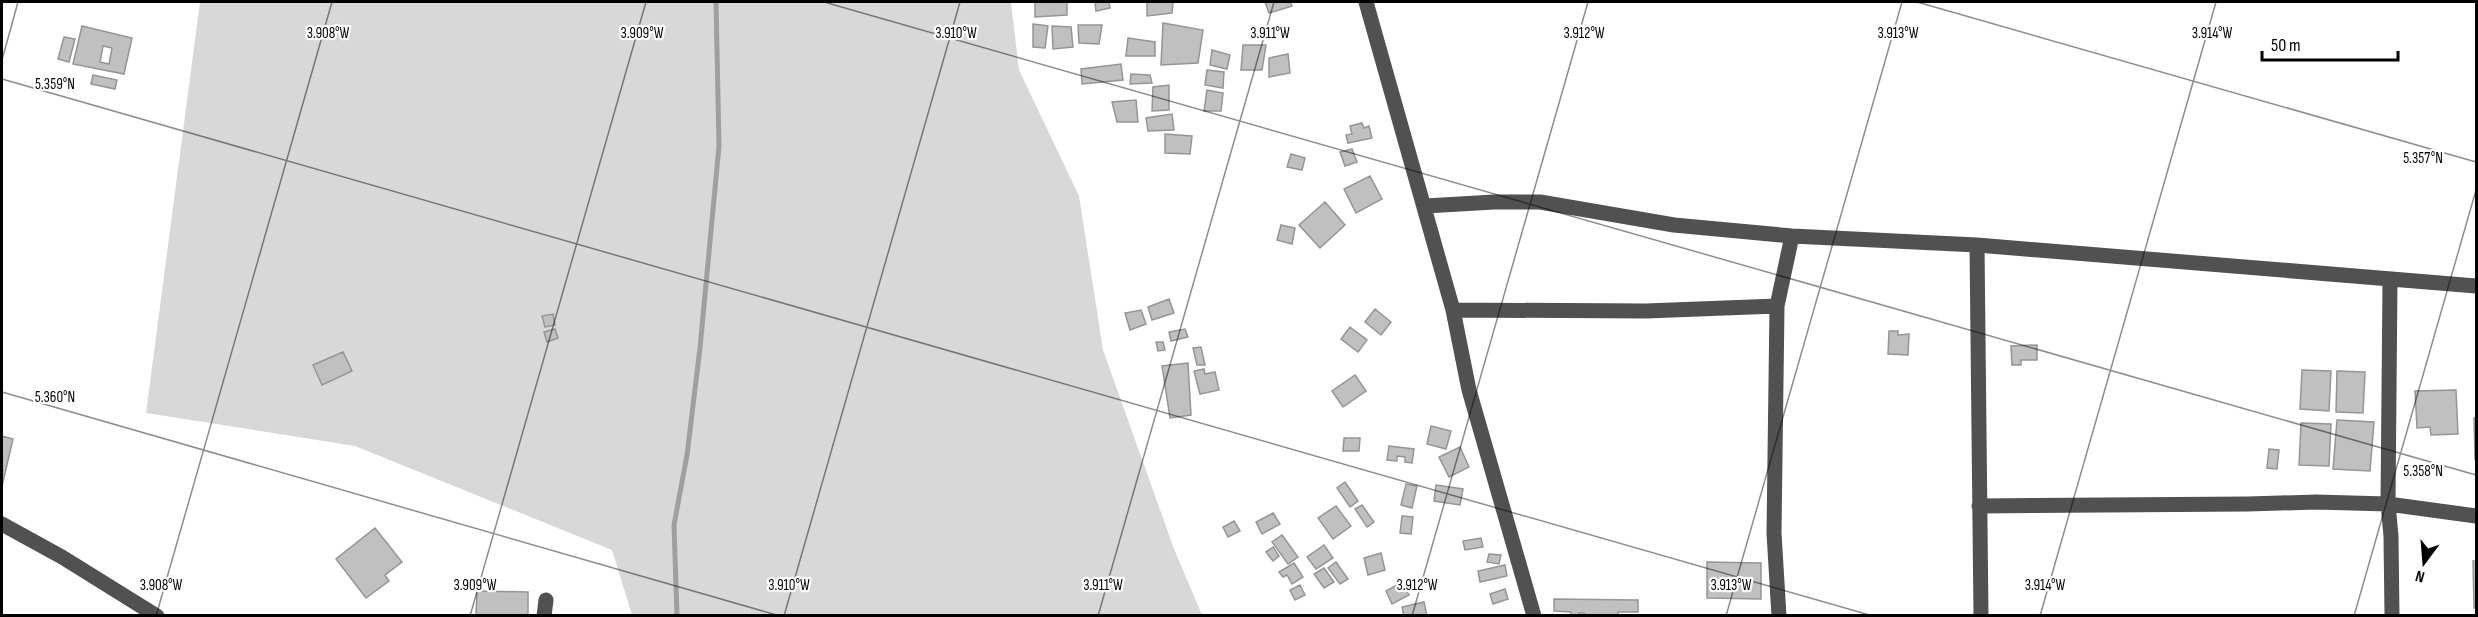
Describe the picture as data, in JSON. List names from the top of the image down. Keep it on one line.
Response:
{"scale_bar":"50 m","north":"bottom","coordinates":["3.908°W","3.909°W","3.910°W","3.911°W","3.912°W","3.913°W","3.914°W","5.359°N","5.357°N","5.360°N","5.358°N"]}
